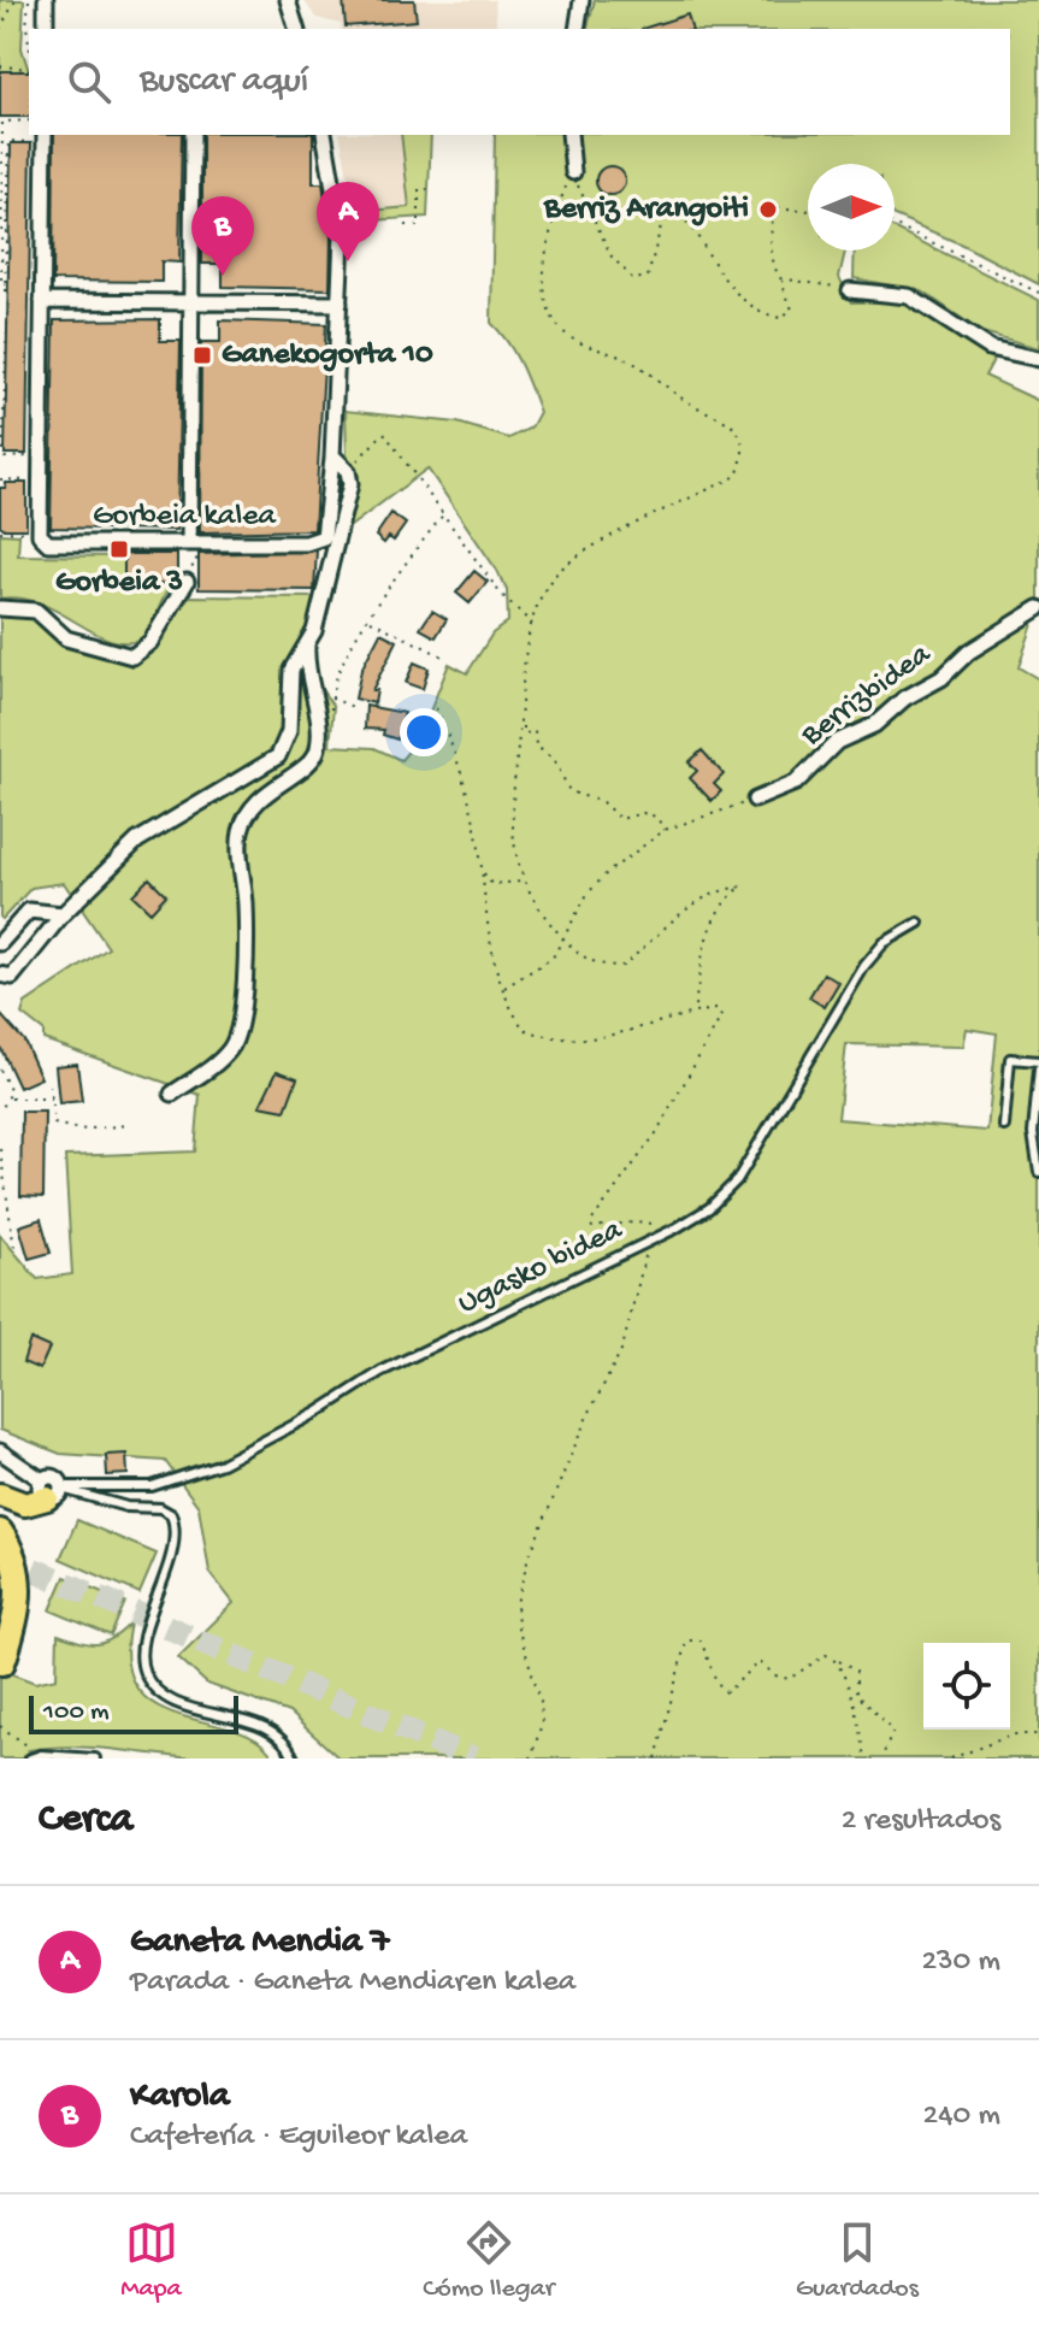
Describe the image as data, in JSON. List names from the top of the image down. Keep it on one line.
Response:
{"streets":{"street":["Gorbeia kalea","Berrizbidea"],"lane":["Ugasko bidea"]},"places":{"other":["Berriz Arangoiti"],"transit":["Ganekogorta 10","Gorbeia 3"]},"scale_bar":"100 m","north":"right","page":{"search":"Buscar aquí","pins":["A","B"],"scale":"100 m","heading":["Cerca","2 resultados"],"list":[{"mark":"A","name":"Ganeta Mendia 7","note":"Parada · Ganeta Mendiaren kalea","value":"230 m"},{"mark":"B","name":"Karola","note":"Cafetería · Eguileor kalea","value":"240 m"}],"nav":["Mapa","Cómo llegar","Guardados"]}}
